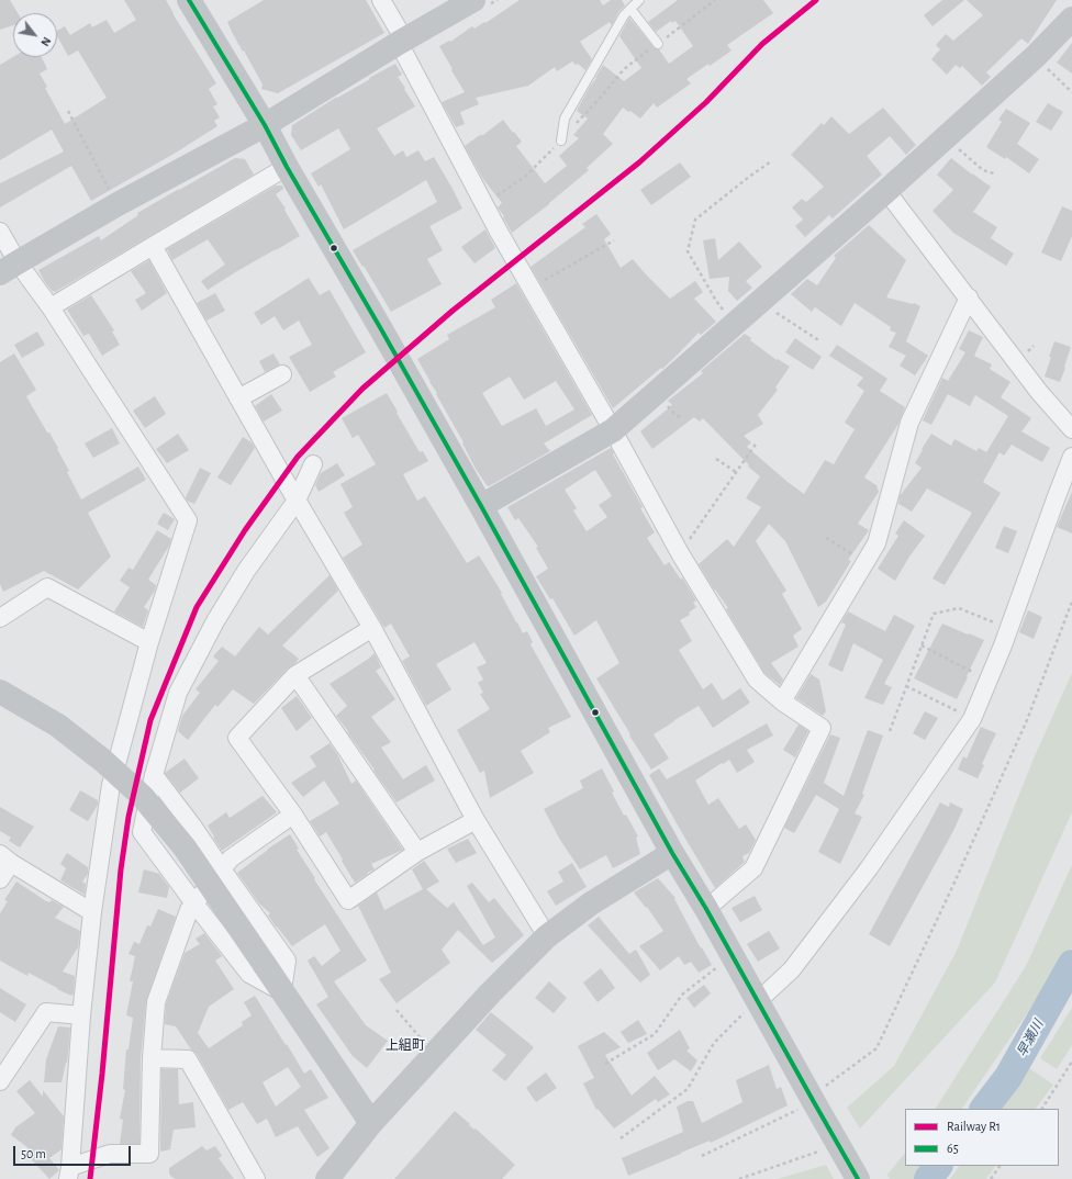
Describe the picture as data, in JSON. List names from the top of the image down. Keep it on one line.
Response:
{"districts":["上組町"],"water":["早瀬川"],"lines":["rail line R1","transit line 65"],"legend":["Railway R1","65"],"scale_bar":"50 m","north":"bottom right"}
